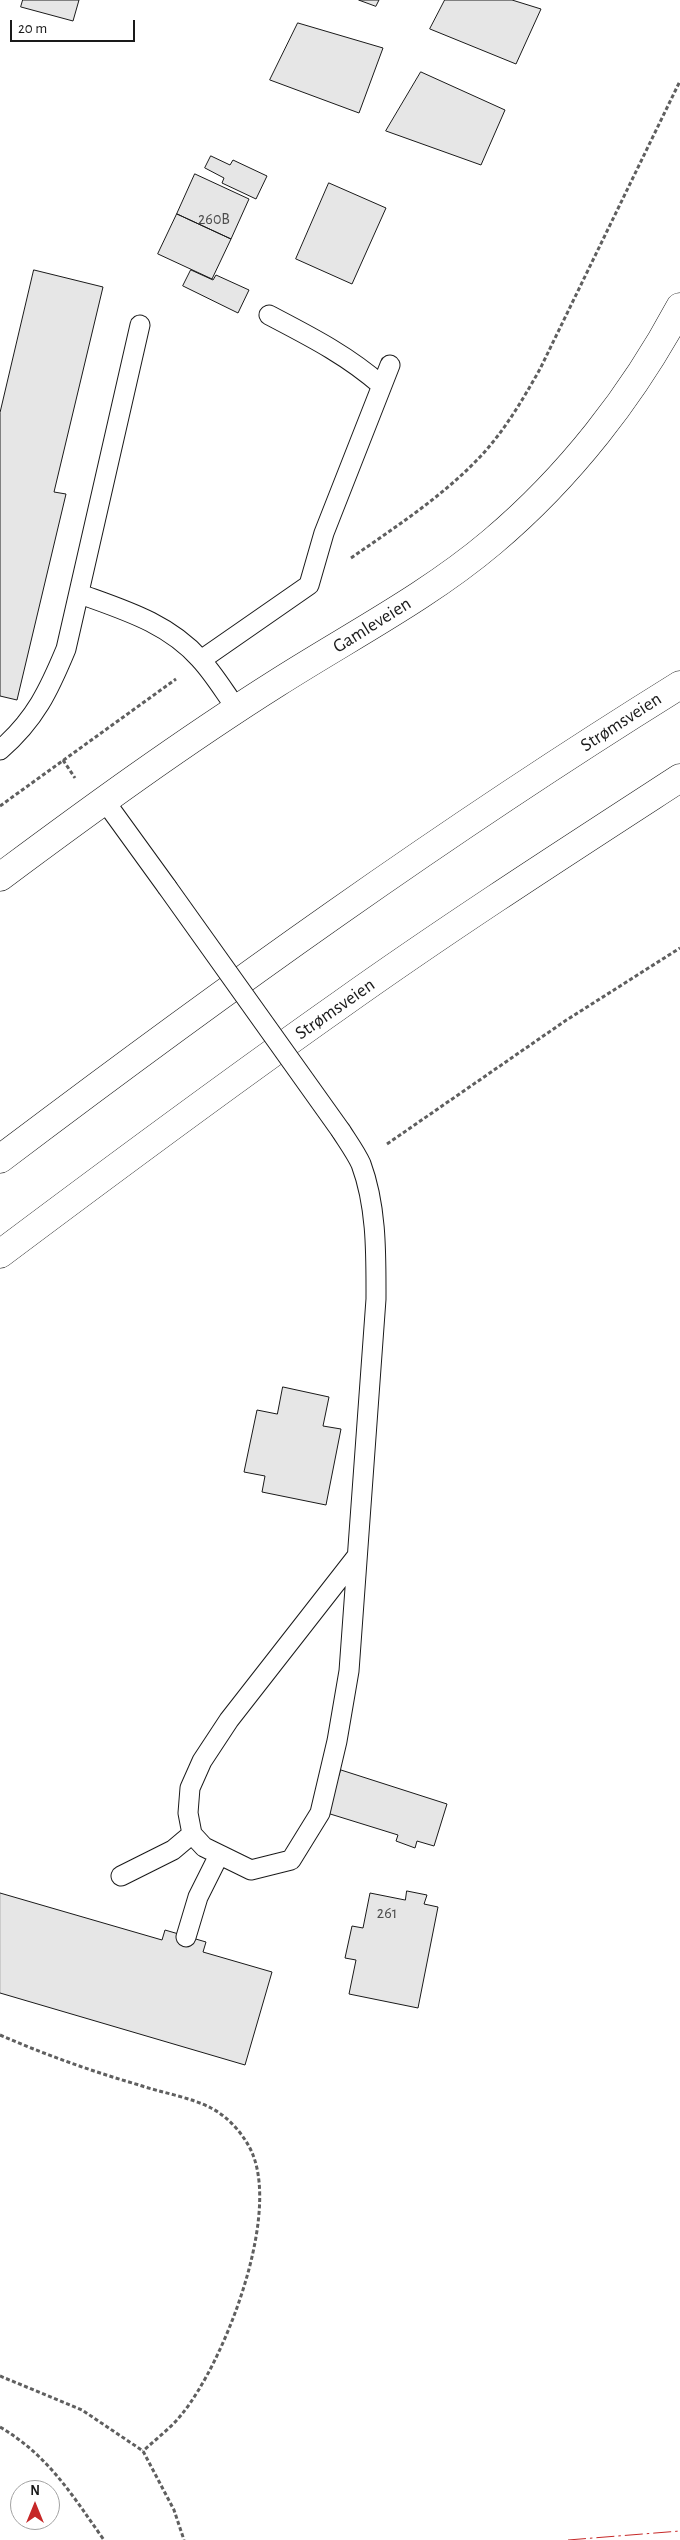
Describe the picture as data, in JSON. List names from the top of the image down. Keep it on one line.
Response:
{"streets":{"main road":["Gamleveien","Strømsveien"]},"house_numbers":["260B","261"],"scale_bar":"20 m","north":"top"}
